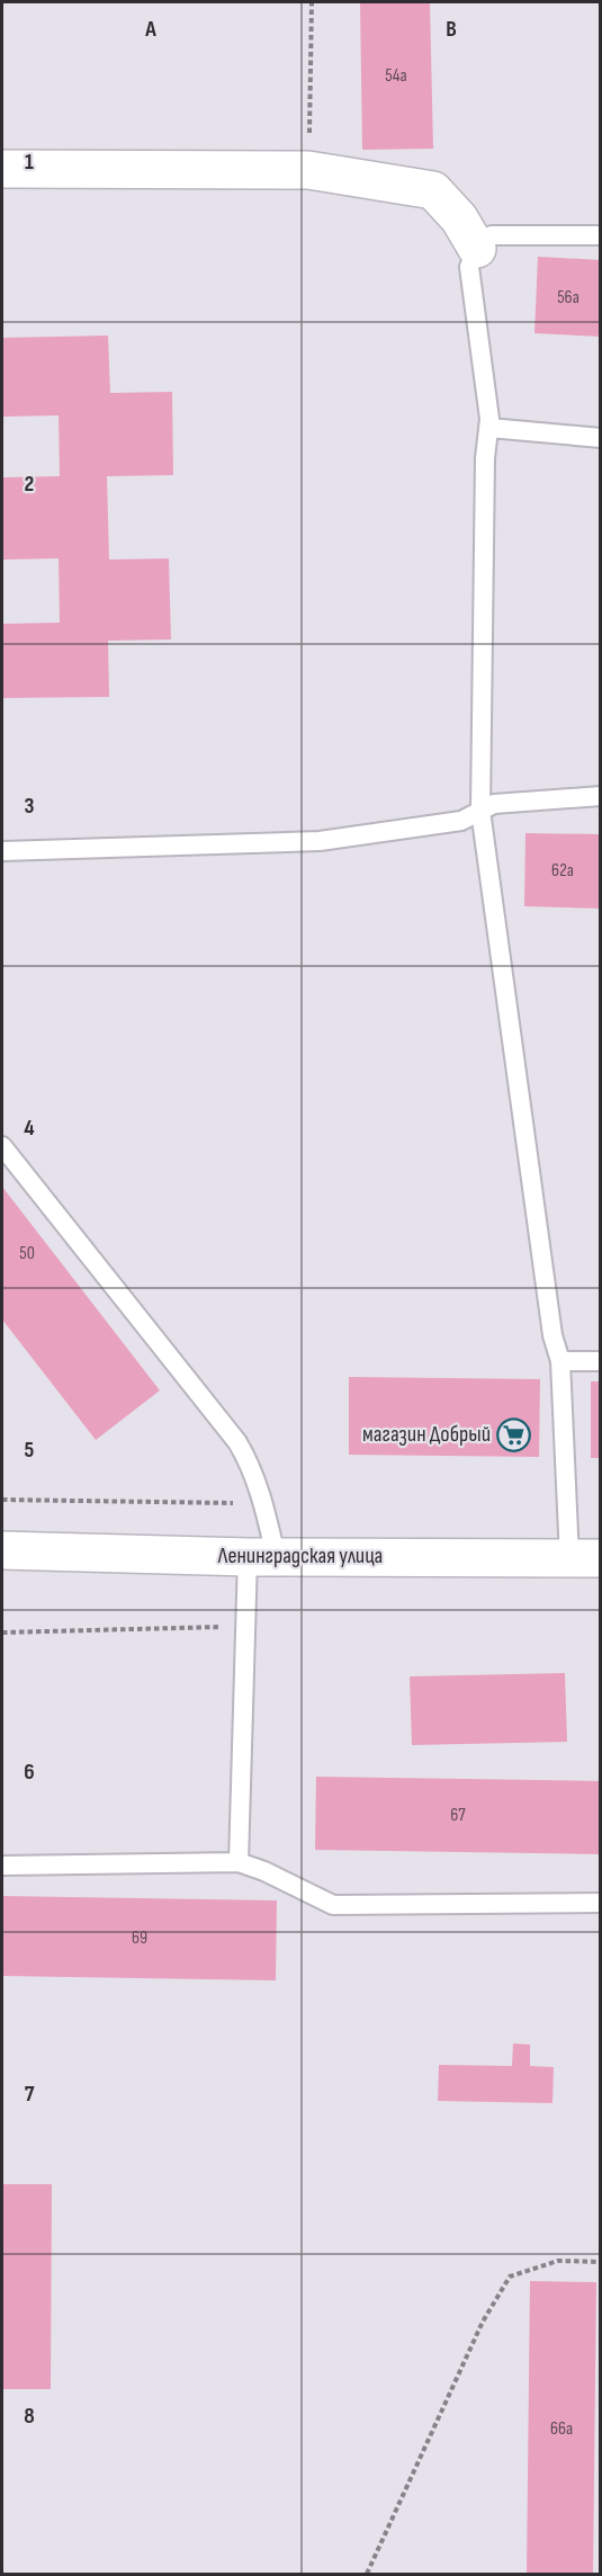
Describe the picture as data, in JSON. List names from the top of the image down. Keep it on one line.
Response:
{"streets":{"street":["Ленинградская улица"]},"places":{"supermarket":["магазин Добрый"]},"house_numbers":["54а","56а","62а","50","67","69","66а"],"grid":{"columns":["A","B"],"rows":["1","2","3","4","5","6","7","8"]}}
